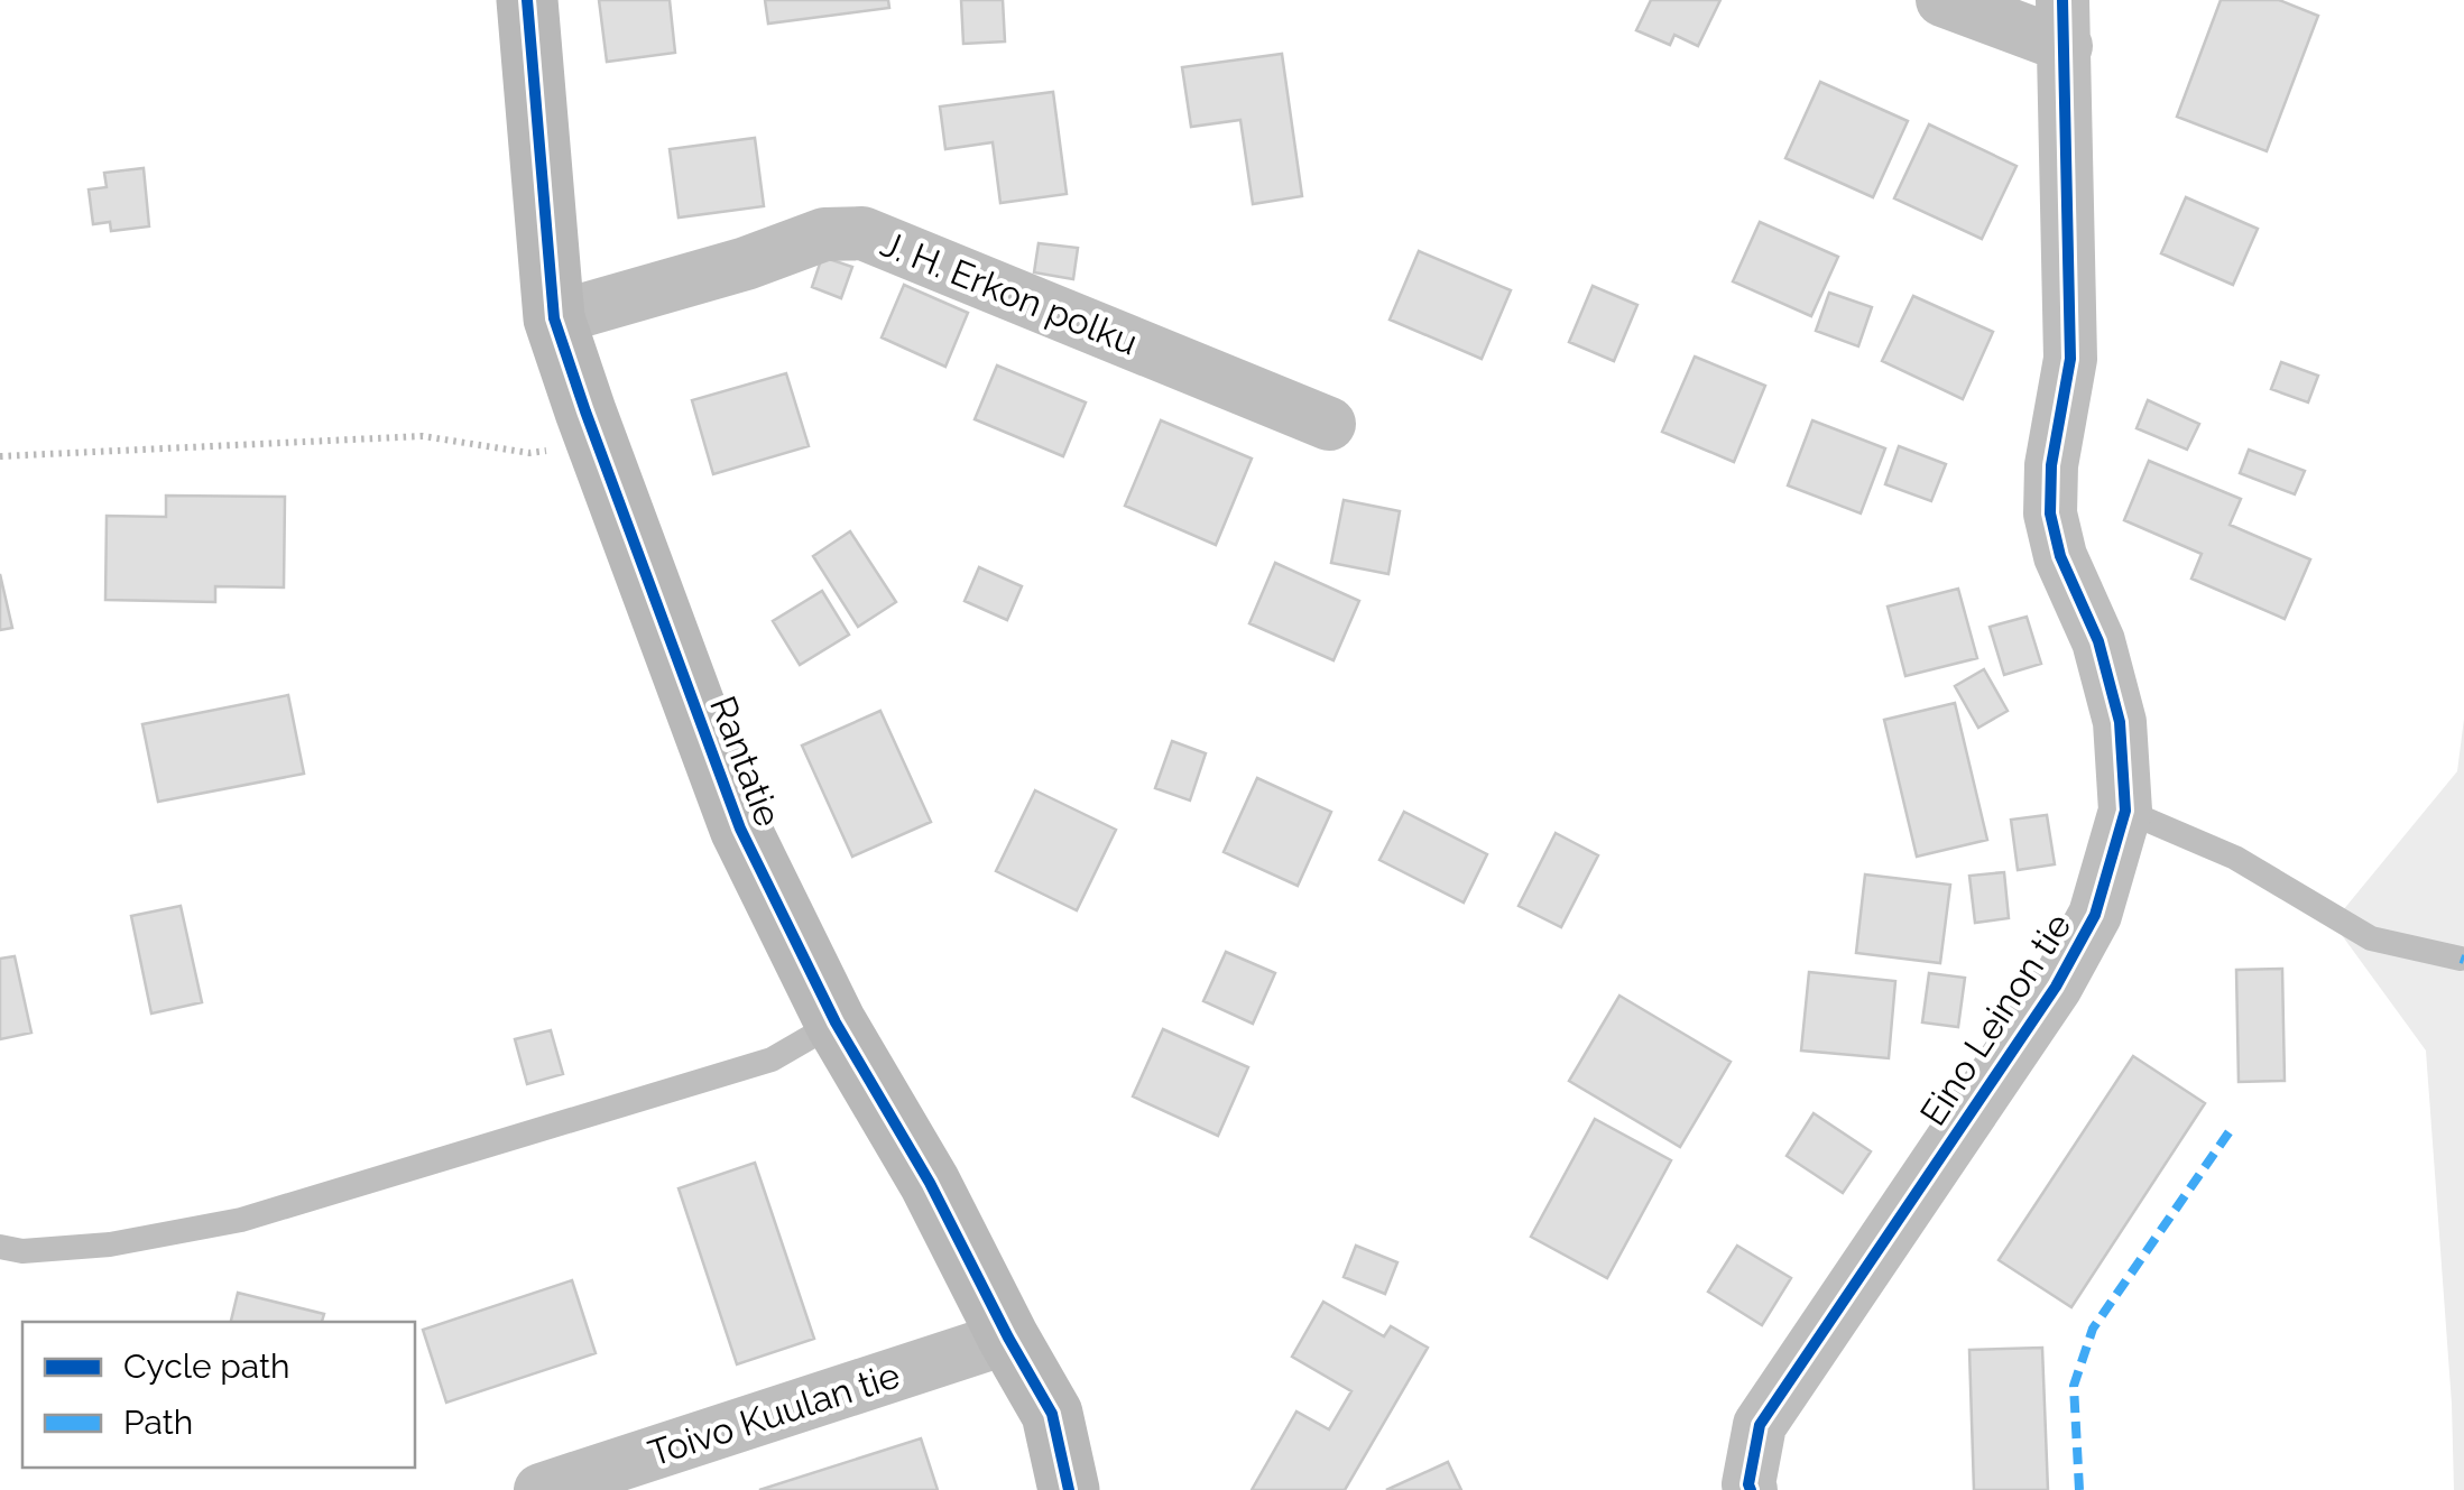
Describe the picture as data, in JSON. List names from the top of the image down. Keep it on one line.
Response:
{"streets":{"street":["J. H. Erkon polku","Rantatie","Eino Leinon tie","Toivo Kuulan tie"]},"crossings":[["J. H. Erkon polku","Rantatie"],["Rantatie","Toivo Kuulan tie"]],"legend":["Cycle path","Path"]}
